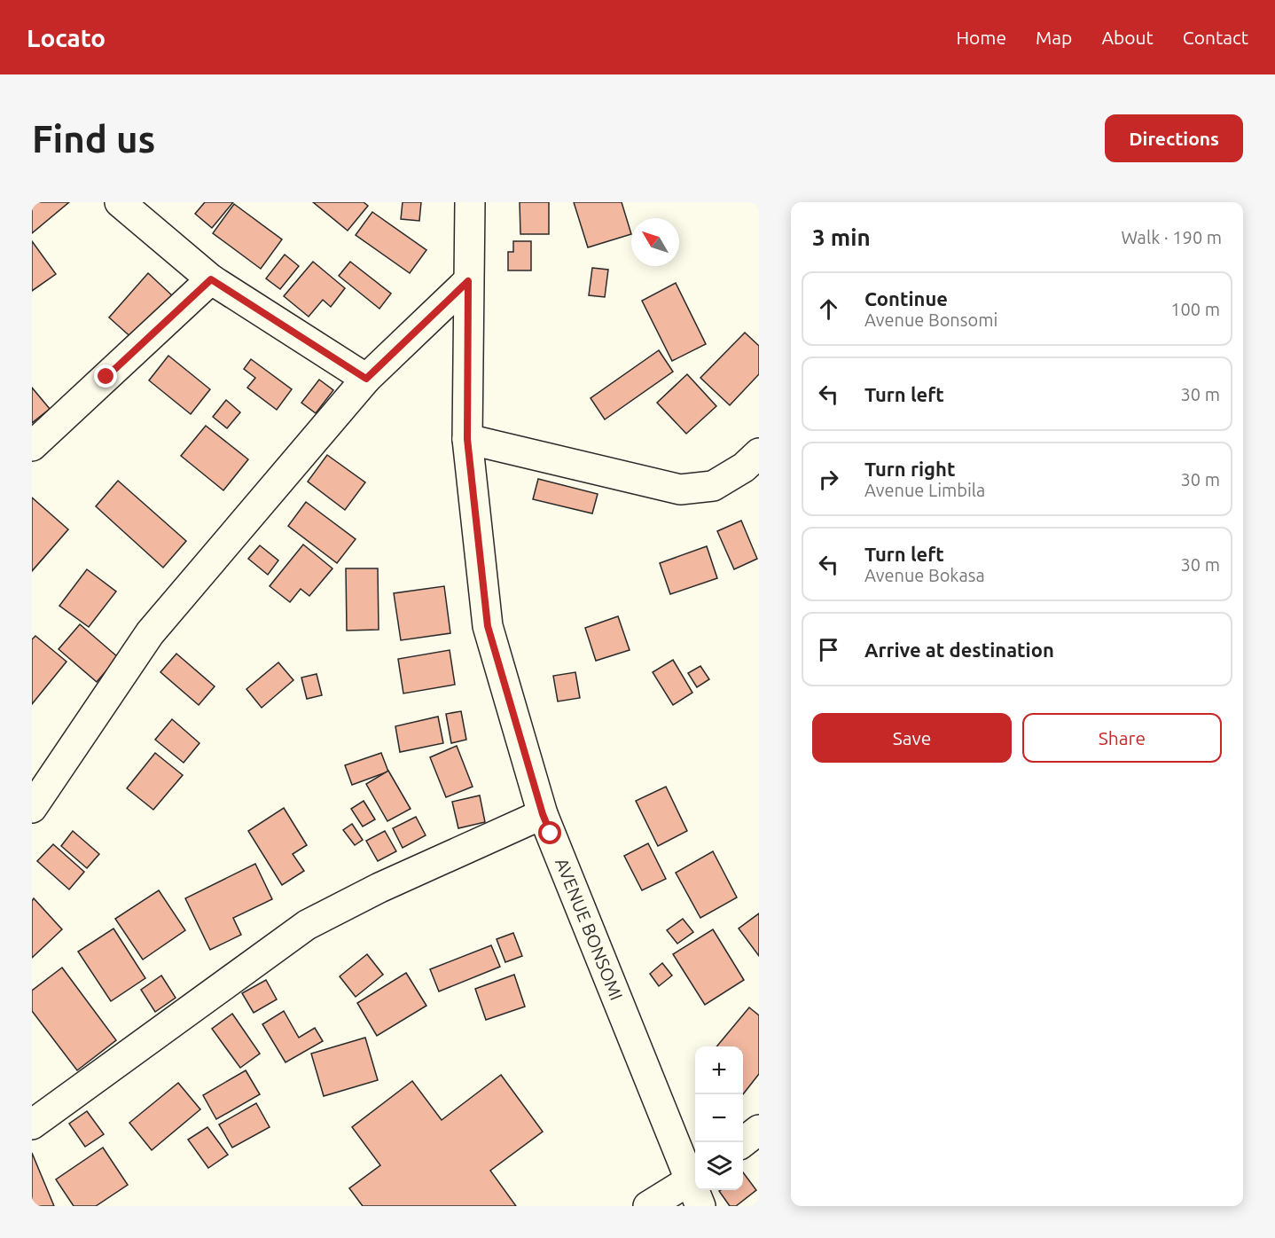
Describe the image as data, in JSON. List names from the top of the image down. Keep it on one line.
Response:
{"streets":{"street":["AVENUE BONSOMI"]},"north":"top left","page":{"header":"Locato","nav":["Home","Map","About","Contact"],"buttons":["Directions",["Save","Share"]],"title":"Find us","heading":["3 min","Walk · 190 m"],"list":[["Continue","Avenue Bonsomi","100 m"],["Turn left","30 m"],["Turn right","Avenue Limbila","30 m"],["Turn left","Avenue Bokasa","30 m"],"Arrive at destination"],"map_buttons":["+","−"]}}
